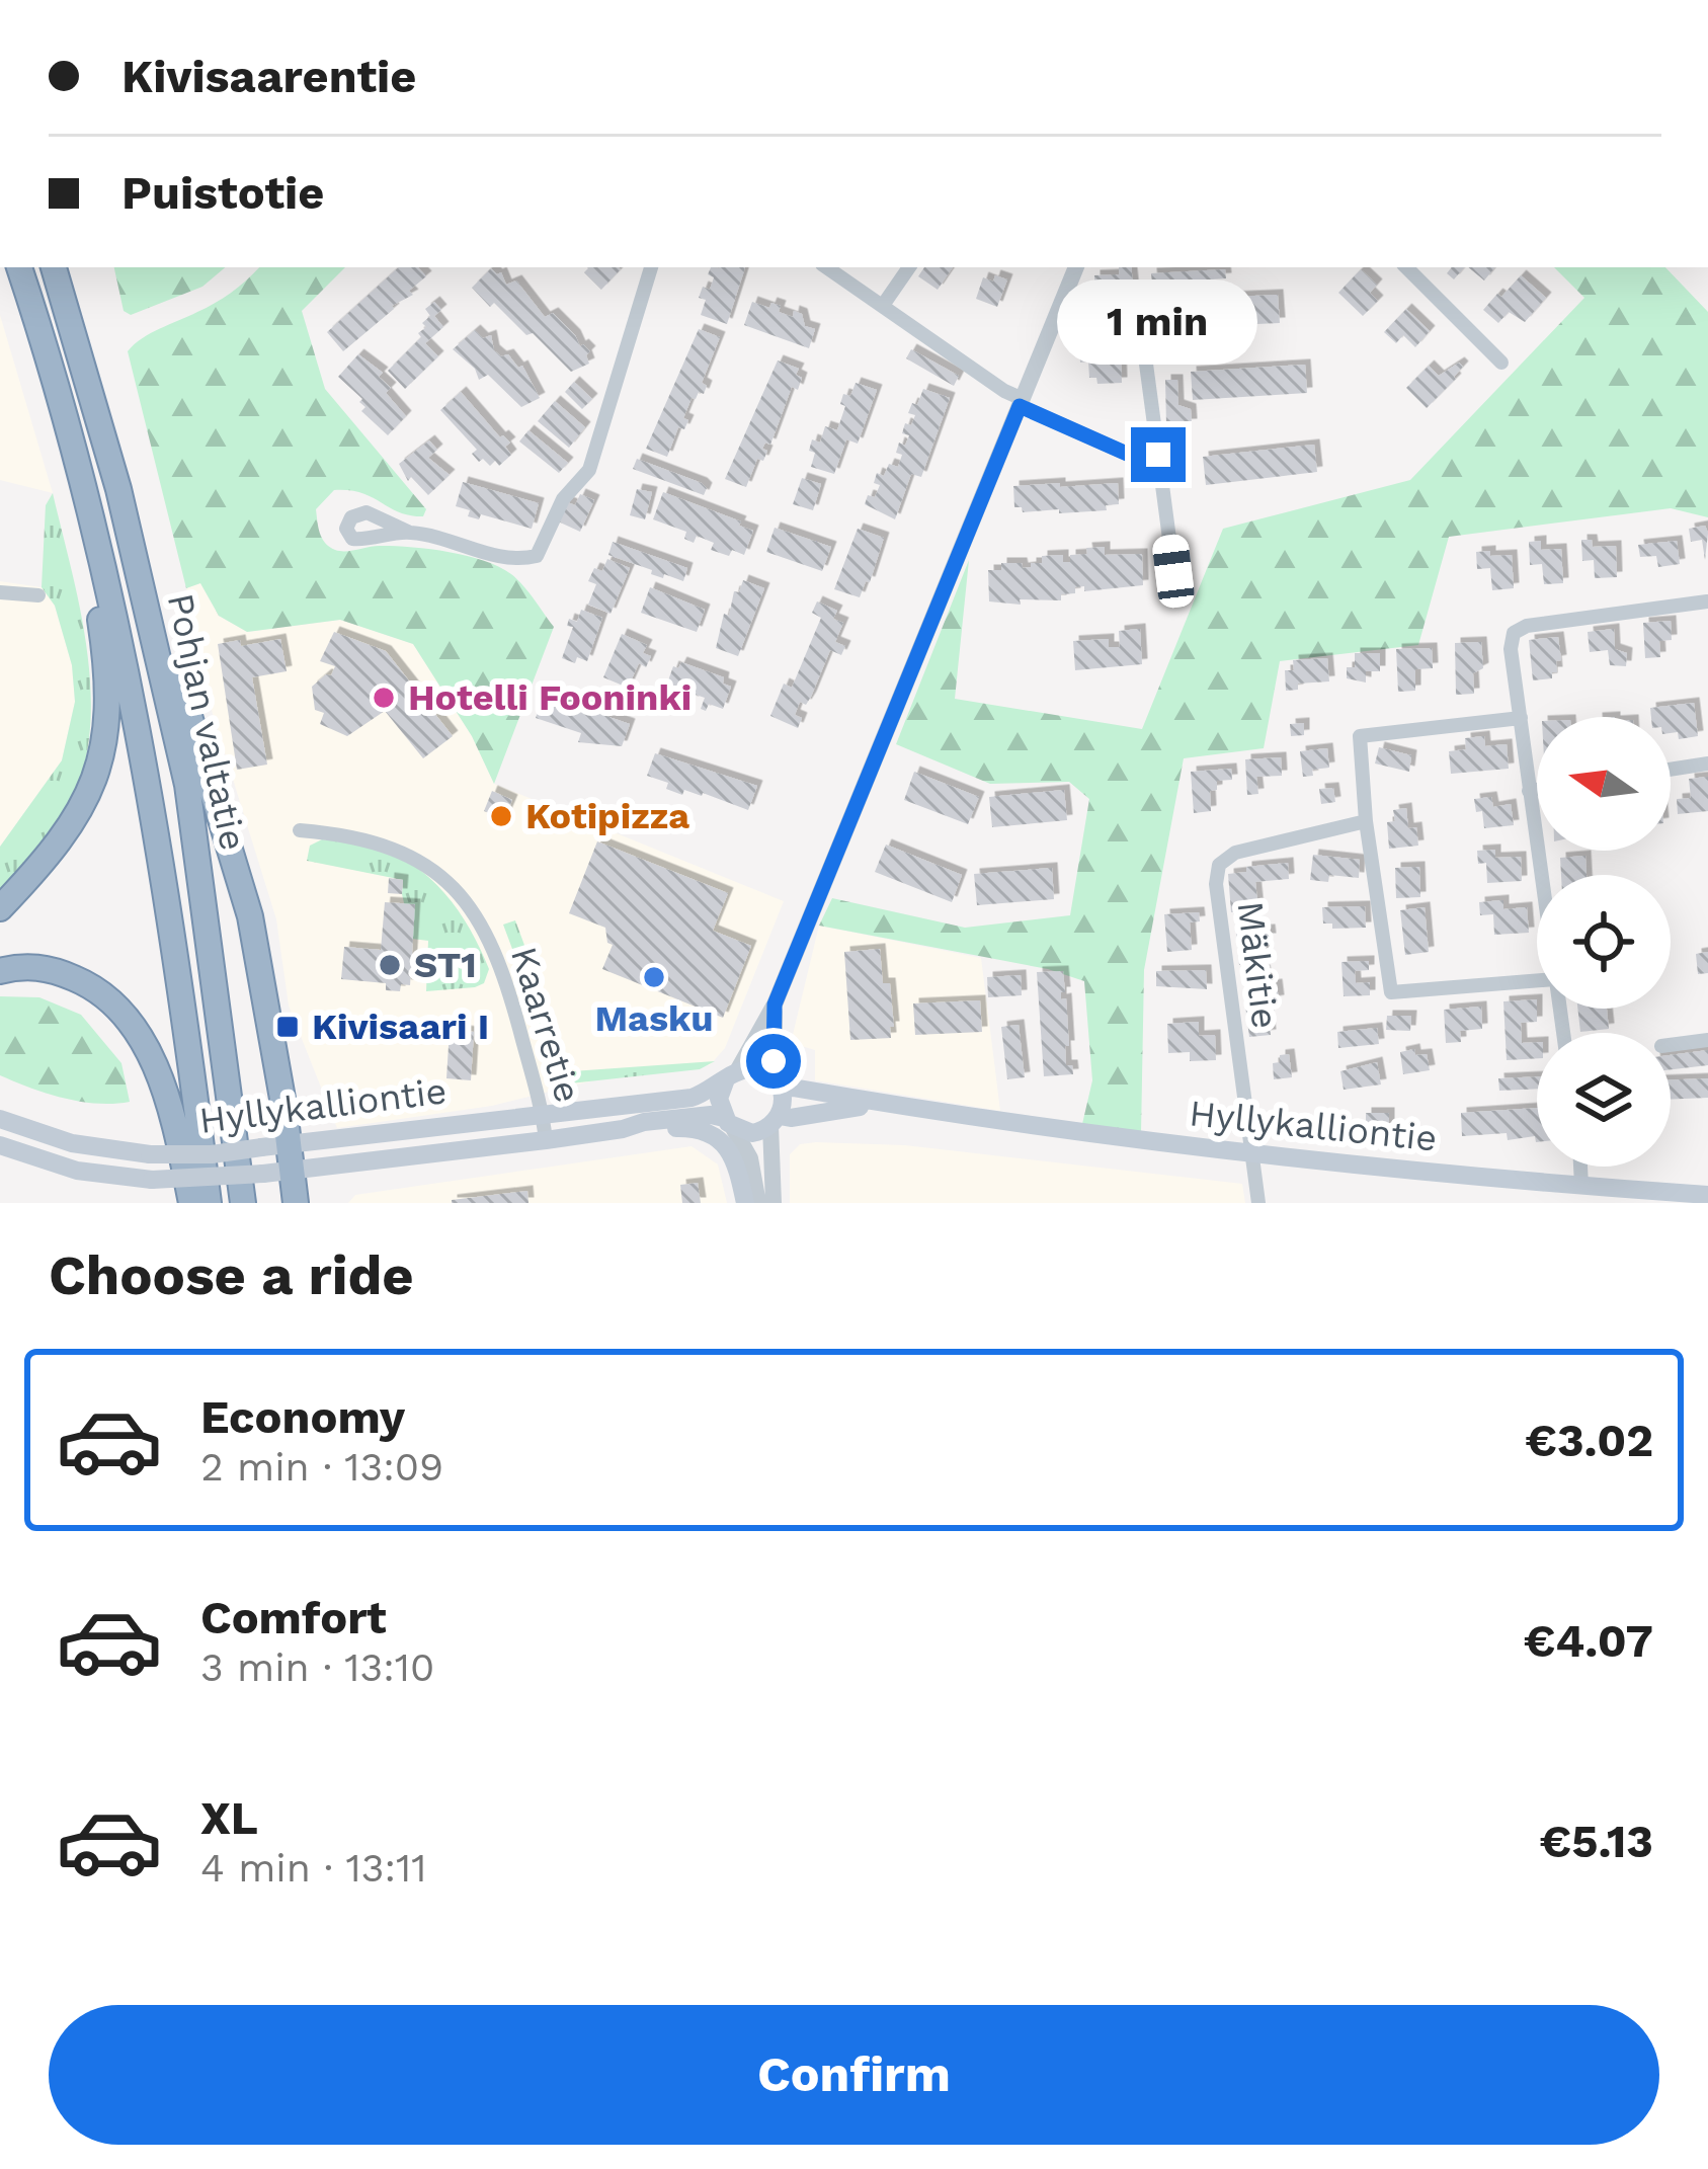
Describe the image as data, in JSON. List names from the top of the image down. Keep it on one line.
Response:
{"streets":{"highway":["Pohjan valtatie"],"main road":["Hyllykalliontie"],"street":["Mäkitie","Kaarretie"]},"crossings":[["Mäkitie","Hyllykalliontie"],["Kaarretie","Hyllykalliontie"]],"places":{"other":["Hotelli Fooninki","Kotipizza","ST1","Masku"],"transit":["Kivisaari I"]},"north":"left","page":{"banner":["Kivisaarentie","Puistotie"],"bubble":"1 min","heading":"Choose a ride","list":[{"name":"Economy","note":"2 min · 13:09","value":"€3.02"},{"name":"Comfort","note":"3 min · 13:10","value":"€4.07"},{"name":"XL","note":"4 min · 13:11","value":"€5.13"}],"buttons":"Confirm"}}
